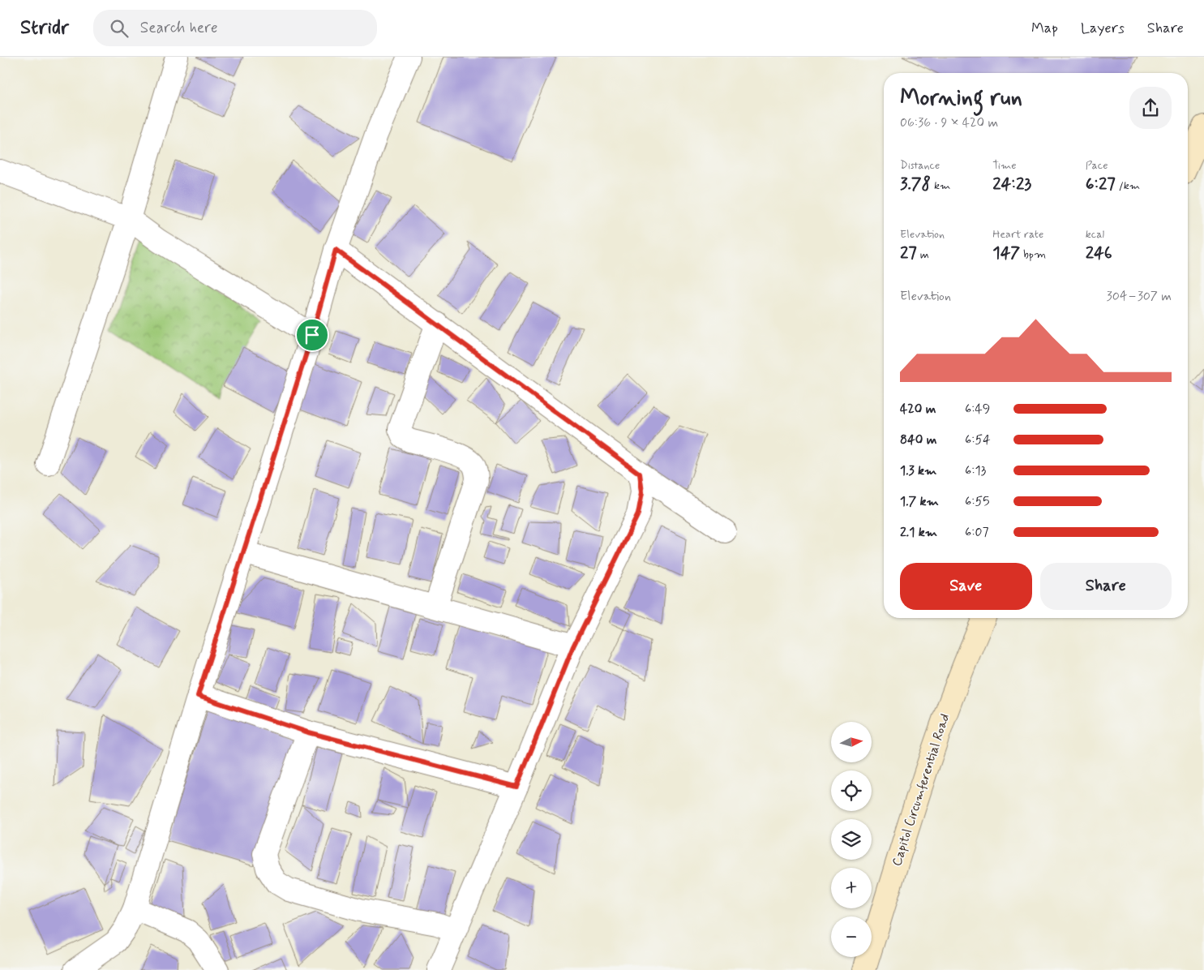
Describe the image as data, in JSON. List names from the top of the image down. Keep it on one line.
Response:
{"streets":{"main road":["Capitol Circumferential Road"]},"north":"right","page":{"header":"Stridr","search":"Search here","nav":["Map","Layers","Share"],"heading":["Morning run","06:36 · 9 × 420 m"],"stats":[["Distance","3.78 km"],["Time","24:23"],["Pace","6:27 /km"],["Elevation","27 m"],["Heart rate","147 bpm"],["kcal","246"]],"chart":["Elevation","304–307 m"],"list":[{"name":"420 m","note":"6:49"},{"name":"840 m","note":"6:54"},{"name":"1.3 km","note":"6:13"},{"name":"1.7 km","note":"6:55"},{"name":"2.1 km","note":"6:07"}],"buttons":["Save","Share"],"map_buttons":["+","−"]}}
